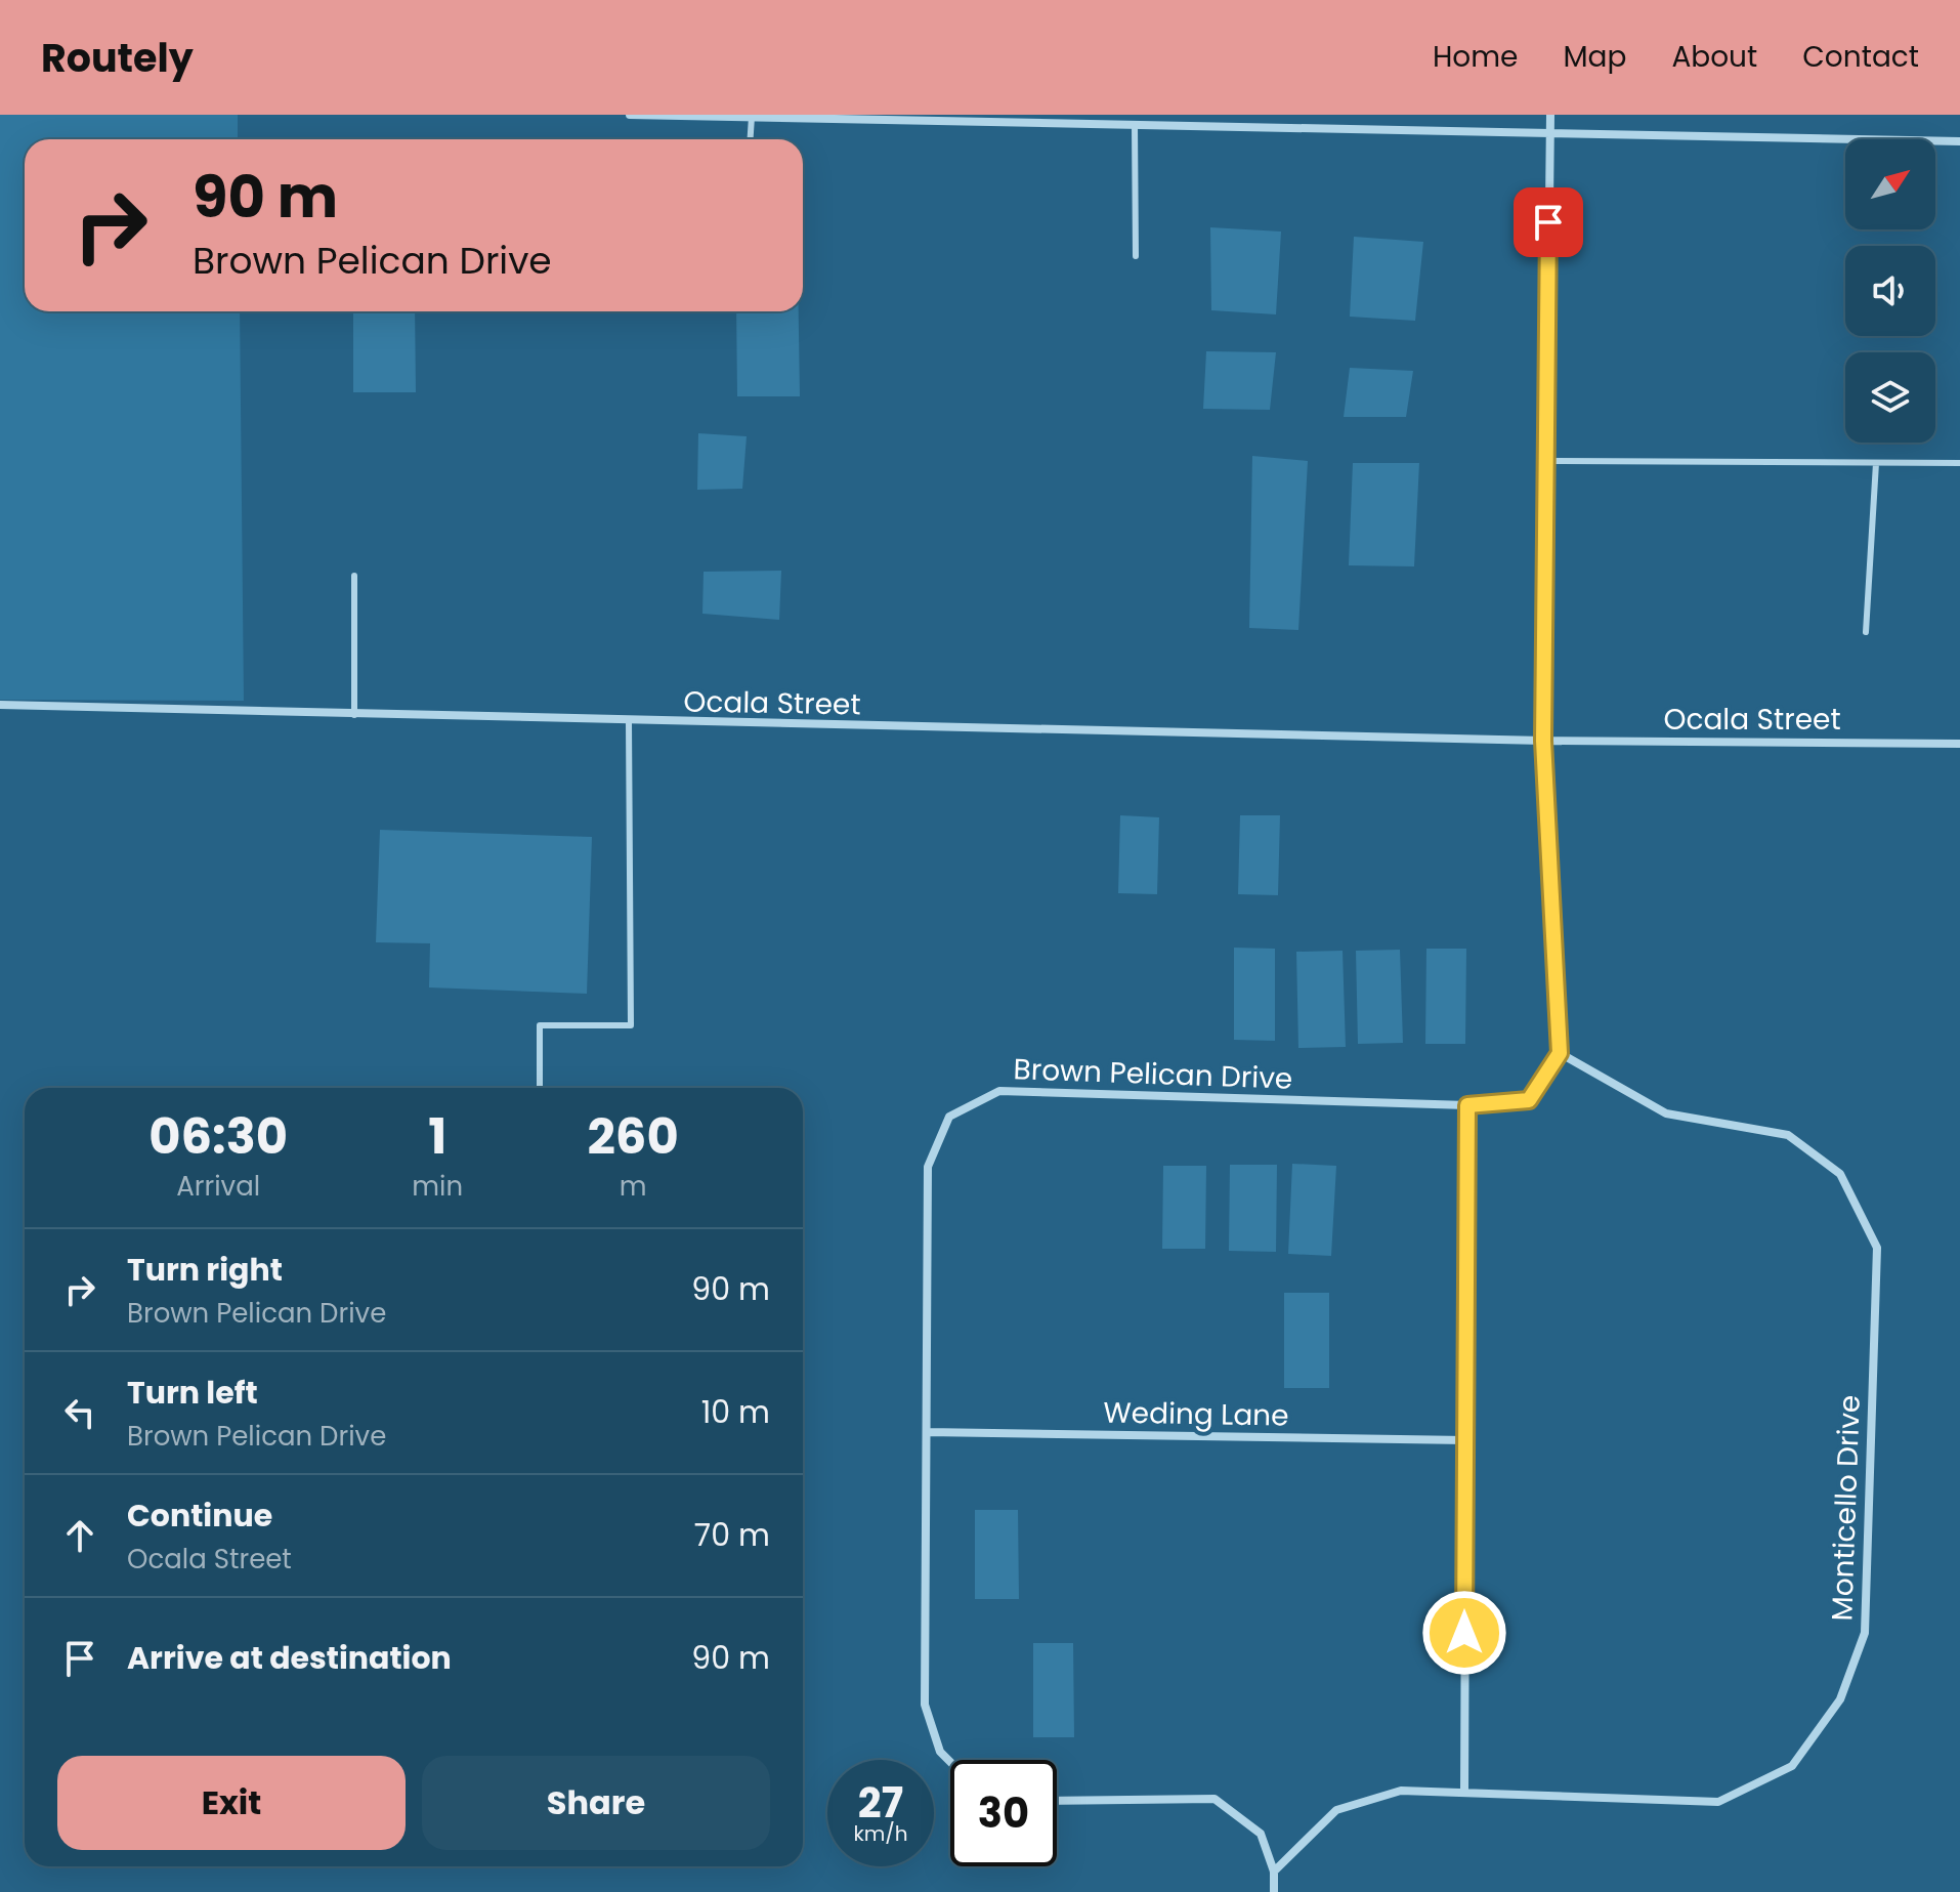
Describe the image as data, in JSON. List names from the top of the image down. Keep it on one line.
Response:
{"streets":{"street":["Ocala Street","Brown Pelican Drive","Weding Lane","Monticello Drive"]},"crossings":[["Brown Pelican Drive","Weding Lane"],["Brown Pelican Drive","Monticello Drive"]],"north":"top right","page":{"header":"Routely","nav":["Home","Map","About","Contact"],"turn":["90 m","Brown Pelican Drive"],"eta":["06:30","Arrival","1","min","260","m"],"list":[{"name":"Turn right","note":"Brown Pelican Drive","value":"90 m"},{"name":"Turn left","note":"Brown Pelican Drive","value":"10 m"},{"name":"Continue","note":"Ocala Street","value":"70 m"},{"name":"Arrive at destination","value":"90 m"}],"buttons":["Exit","Share"],"speed":"27 km/h","limit":"30"}}
